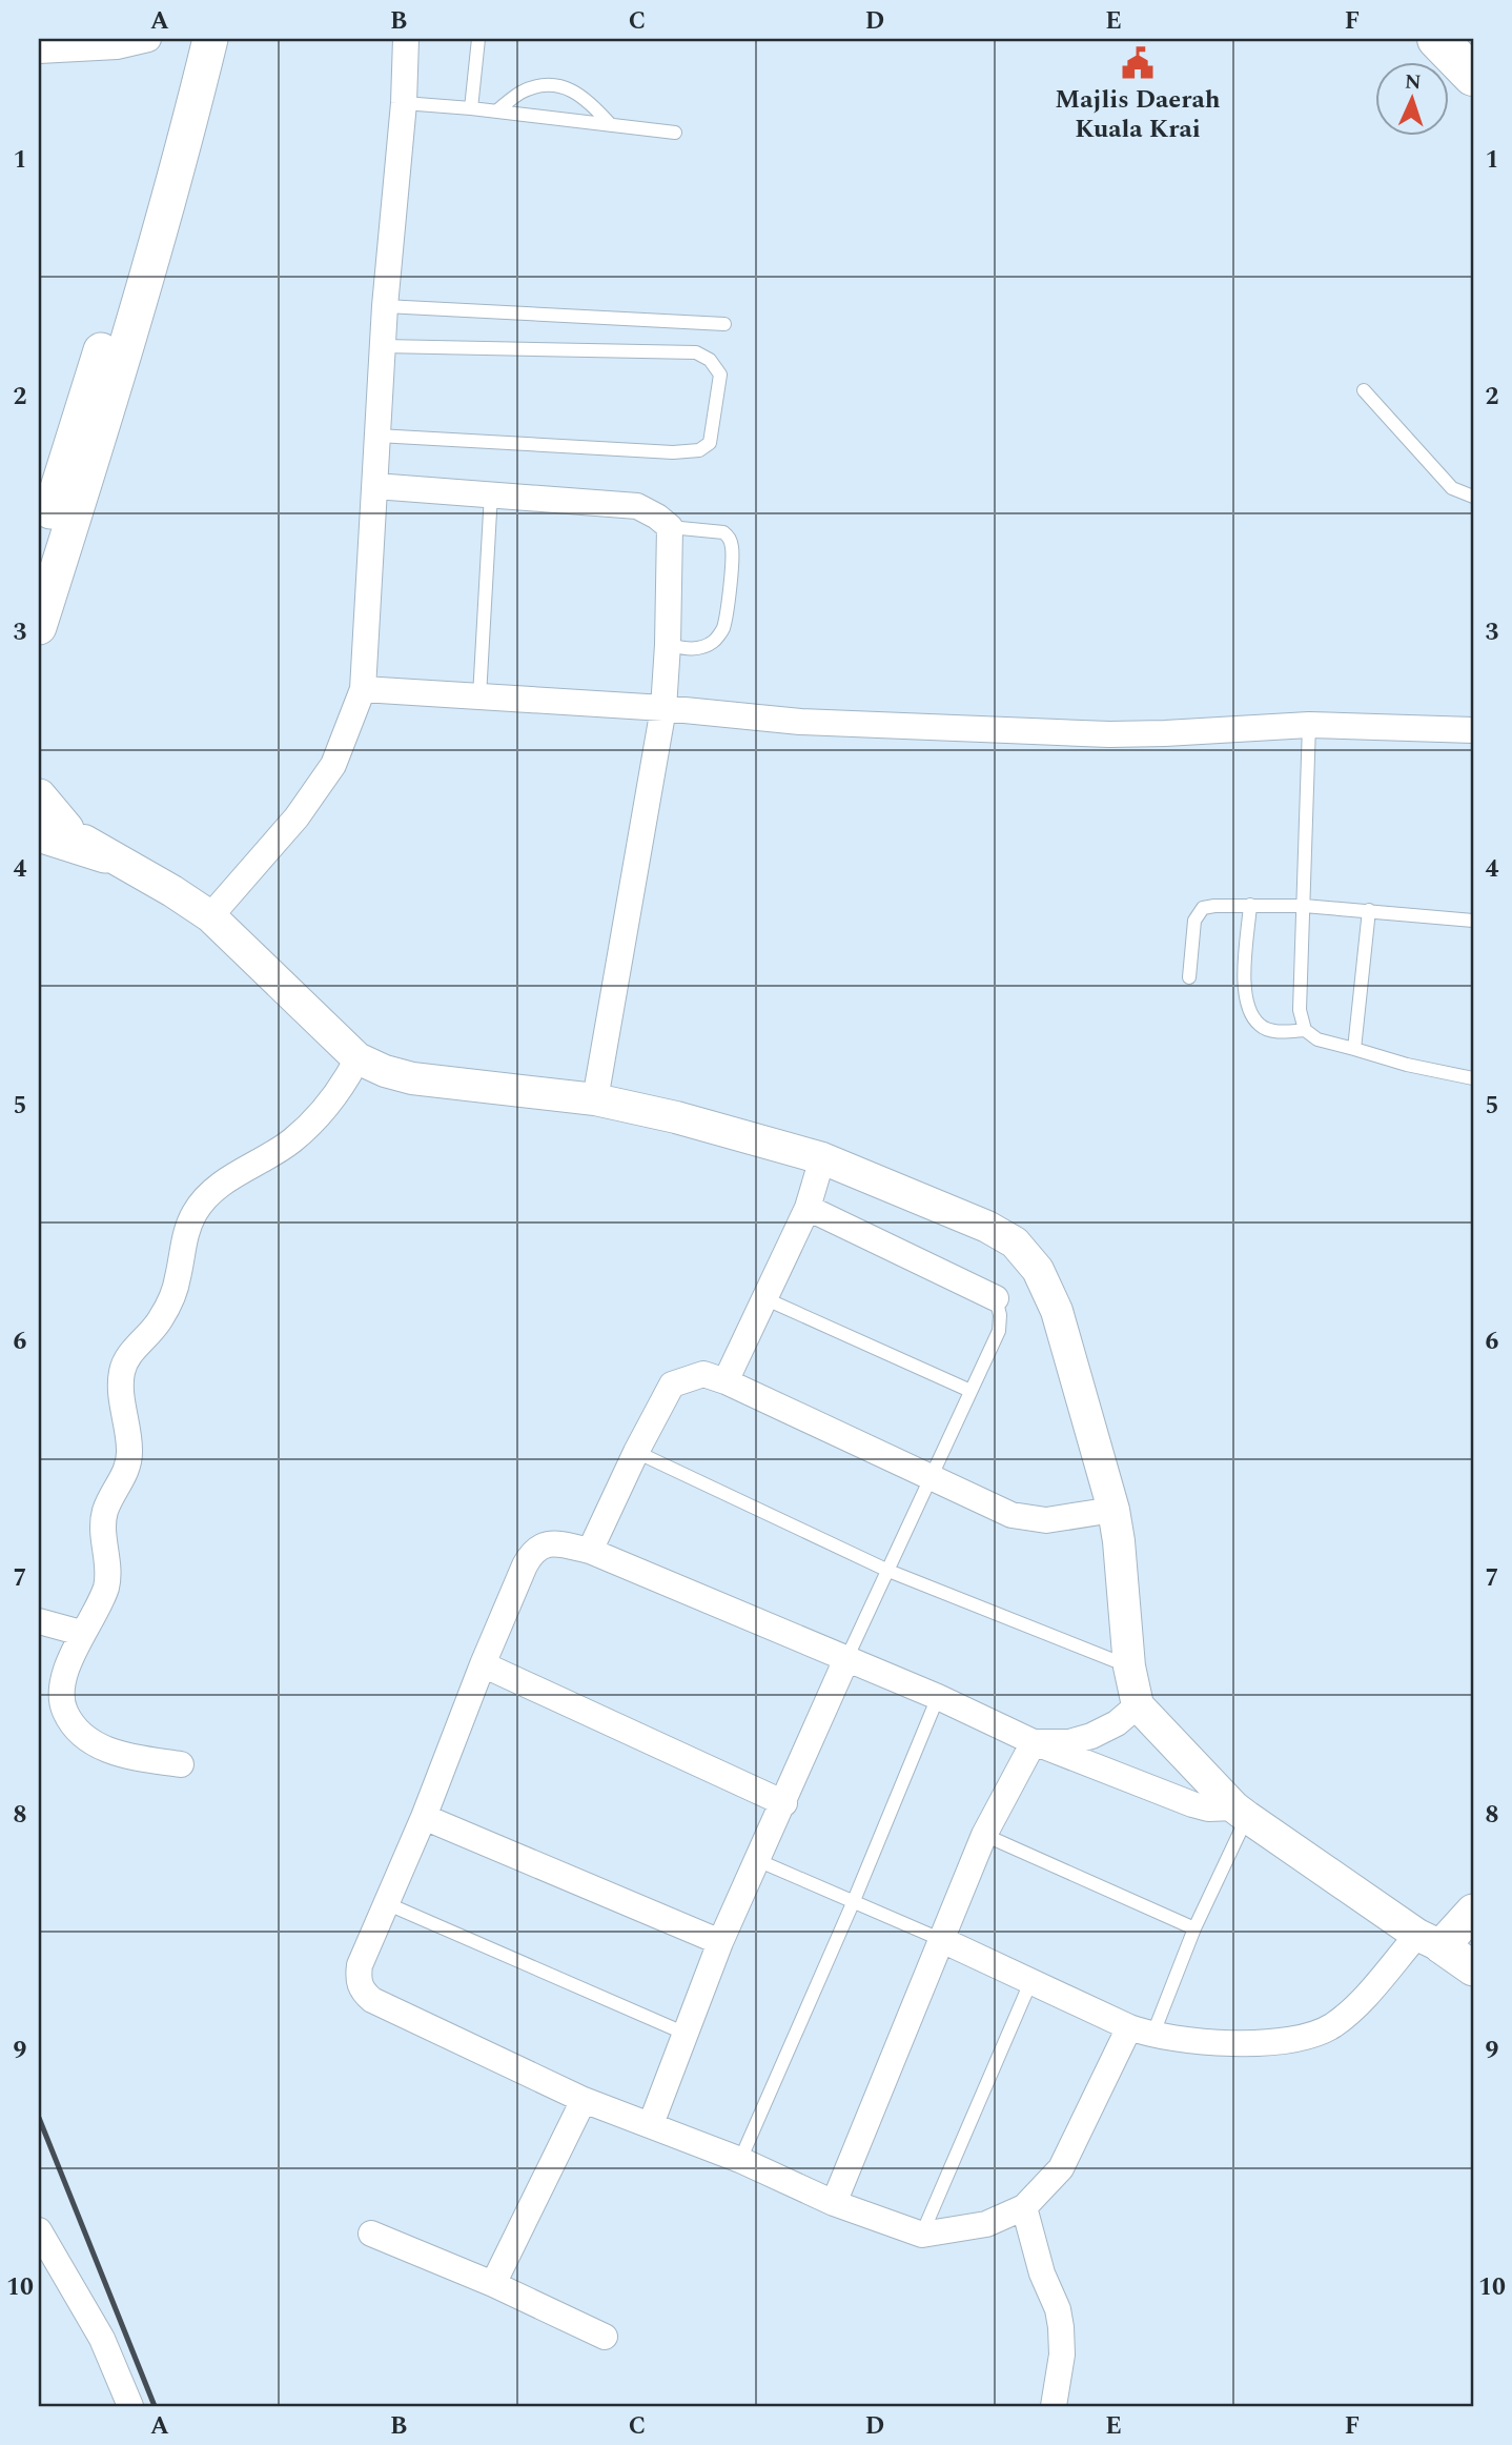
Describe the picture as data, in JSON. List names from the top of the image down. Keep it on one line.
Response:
{"places":{"public building":["Majlis Daerah Kuala Krai"]},"north":"top","grid":{"columns":["A","B","C","D","E","F"],"rows":["1","2","3","4","5","6","7","8","9","10"]}}
